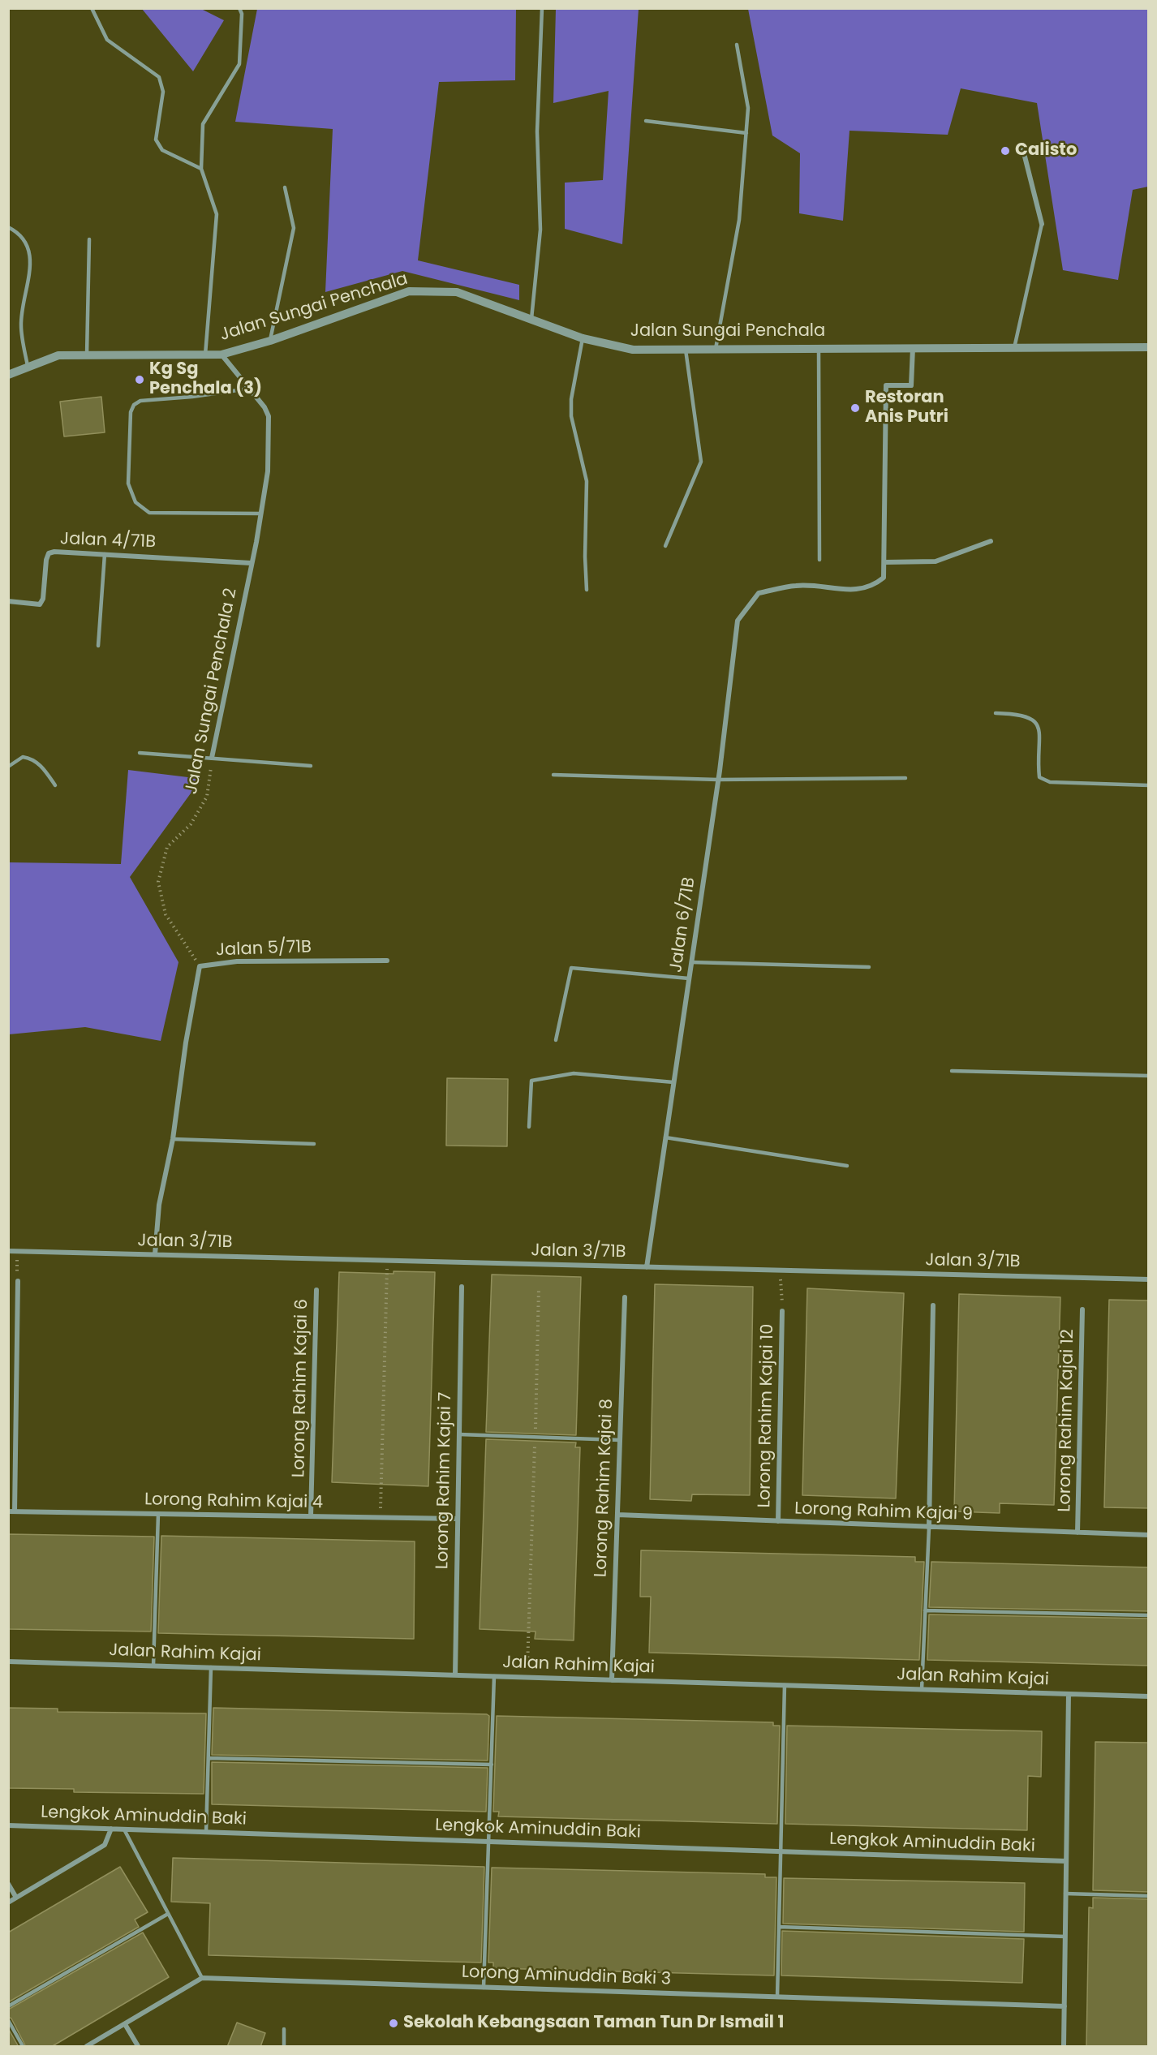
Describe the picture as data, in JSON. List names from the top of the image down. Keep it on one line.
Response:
{"streets":{"street":["Jalan Sungai Penchala","Jalan 4/71B","Jalan Sungai Penchala 2","Jalan 6/71B","Jalan 5/71B","Jalan 3/71B","Lorong Rahim Kajai 6","Lorong Rahim Kajai 10","Lorong Rahim Kajai 12","Lorong Rahim Kajai 7","Lorong Rahim Kajai 8","Lorong Rahim Kajai 4","Lorong Rahim Kajai 9","Jalan Rahim Kajai","Lengkok Aminuddin Baki","Lorong Aminuddin Baki 3"]},"crossings":[["Jalan Sungai Penchala","Jalan Sungai Penchala 2"],["Jalan 4/71B","Jalan Sungai Penchala 2"],["Jalan Sungai Penchala 2","Jalan 5/71B"],["Jalan 6/71B","Jalan 3/71B"],["Jalan 5/71B","Jalan 3/71B"],["Lorong Rahim Kajai 6","Lorong Rahim Kajai 4"],["Lorong Rahim Kajai 10","Lorong Rahim Kajai 9"],["Lorong Rahim Kajai 12","Lorong Rahim Kajai 9"],["Lorong Rahim Kajai 7","Lorong Rahim Kajai 4"],["Lorong Rahim Kajai 7","Jalan Rahim Kajai"],["Lorong Rahim Kajai 8","Lorong Rahim Kajai 9"],["Lorong Rahim Kajai 8","Jalan Rahim Kajai"]],"places":["Calisto","Kg Sg Penchala (3)","Restoran Anis Putri","Sekolah Kebangsaan Taman Tun Dr Ismail 1"]}
